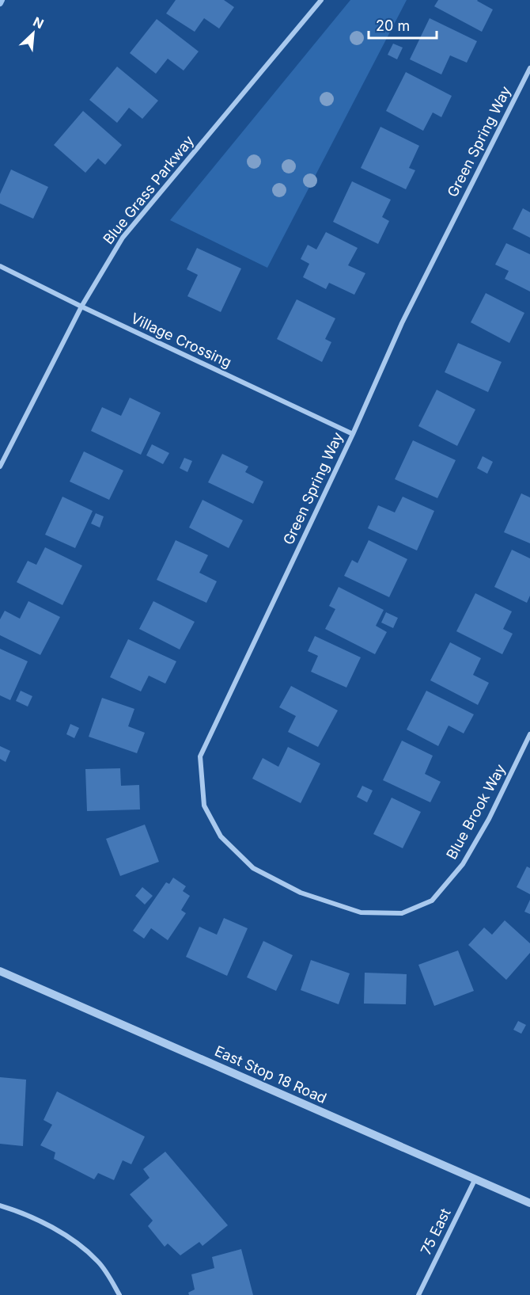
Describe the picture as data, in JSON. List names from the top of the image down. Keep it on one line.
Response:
{"streets":{"street":["Green Spring Way","Blue Grass Parkway","Village Crossing","Blue Brook Way","East Stop 18 Road","75 East"]},"crossings":[["Green Spring Way","Village Crossing"],["Green Spring Way","Blue Brook Way"],["Blue Grass Parkway","Village Crossing"],["East Stop 18 Road","75 East"]],"scale_bar":"20 m","north":"top right"}
